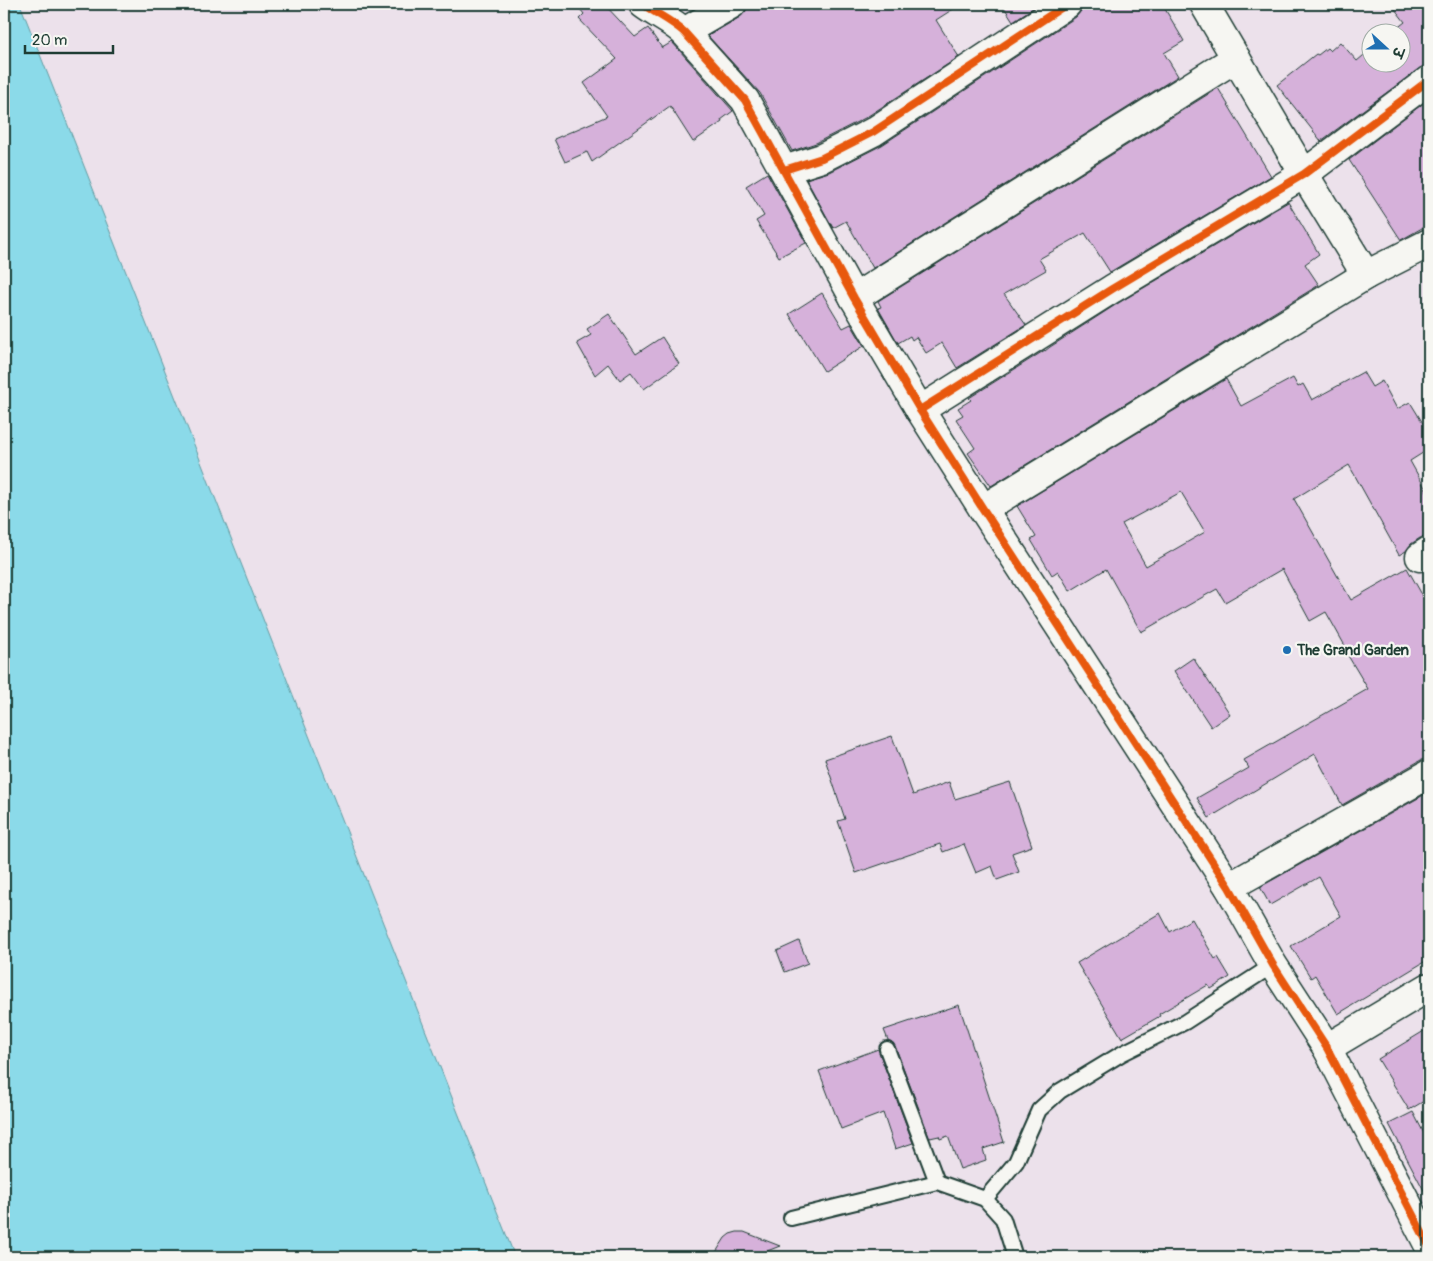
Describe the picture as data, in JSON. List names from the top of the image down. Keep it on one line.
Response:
{"places":["The Grand Garden"],"scale_bar":"20 m","north":"right"}
